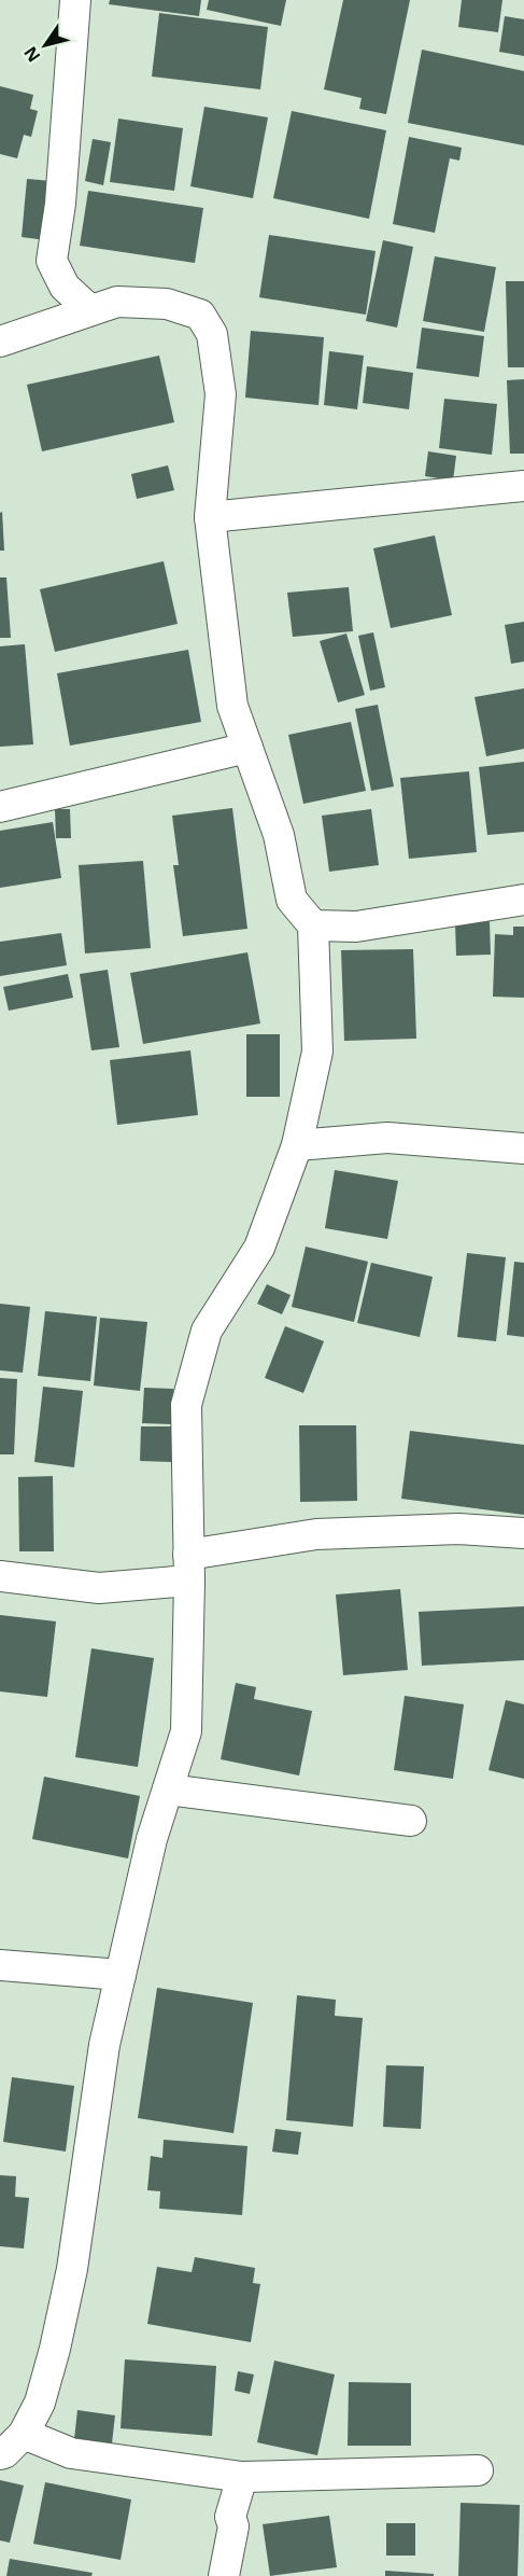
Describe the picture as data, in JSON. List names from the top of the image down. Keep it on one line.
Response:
{"north":"bottom left"}
